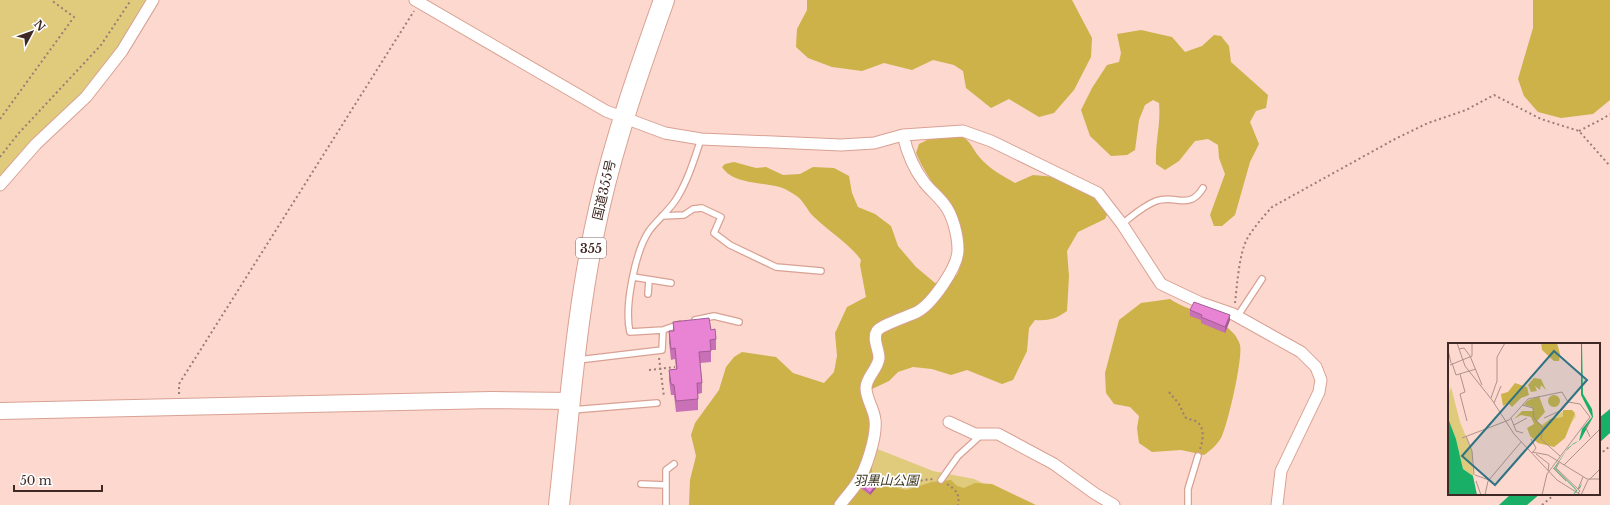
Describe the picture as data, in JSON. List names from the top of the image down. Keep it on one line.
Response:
{"streets":{"highway":["国道355号","355"]},"parks":["羽黒山公園"],"scale_bar":"50 m","north":"top right"}
